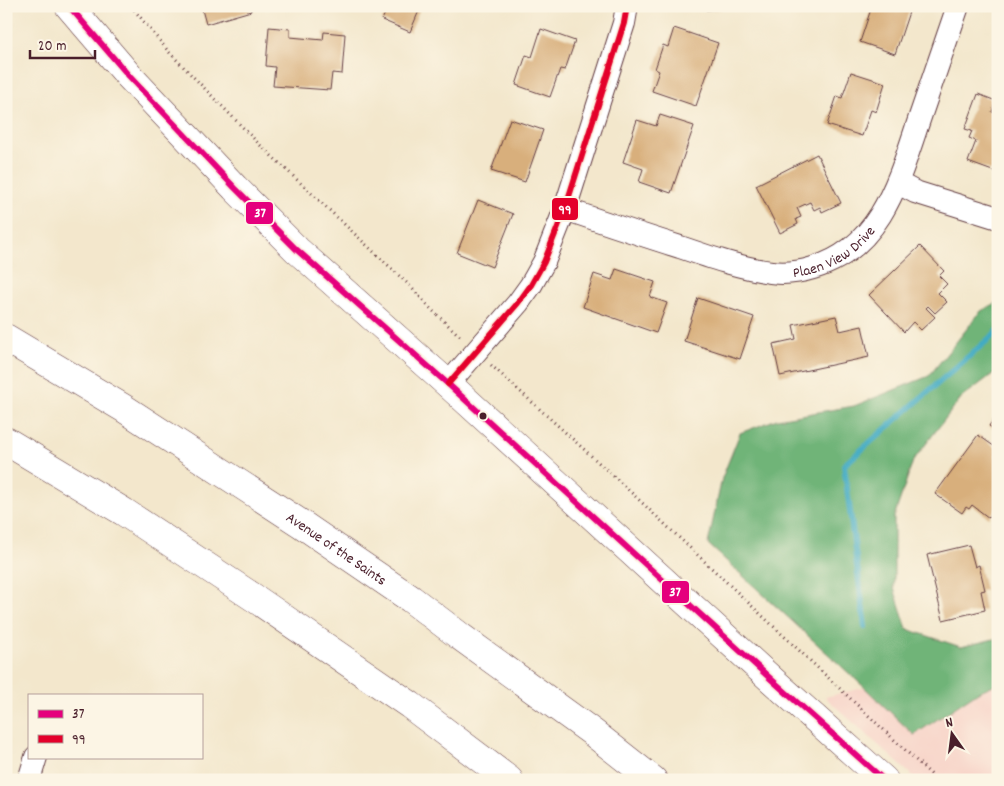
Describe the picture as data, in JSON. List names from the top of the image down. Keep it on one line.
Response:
{"streets":{"main road":["Avenue of the Saints"],"street":["Plaen View Drive"]},"lines":["transit line 37","transit line 99"],"legend":["37","99"],"scale_bar":"20 m","north":"top"}
